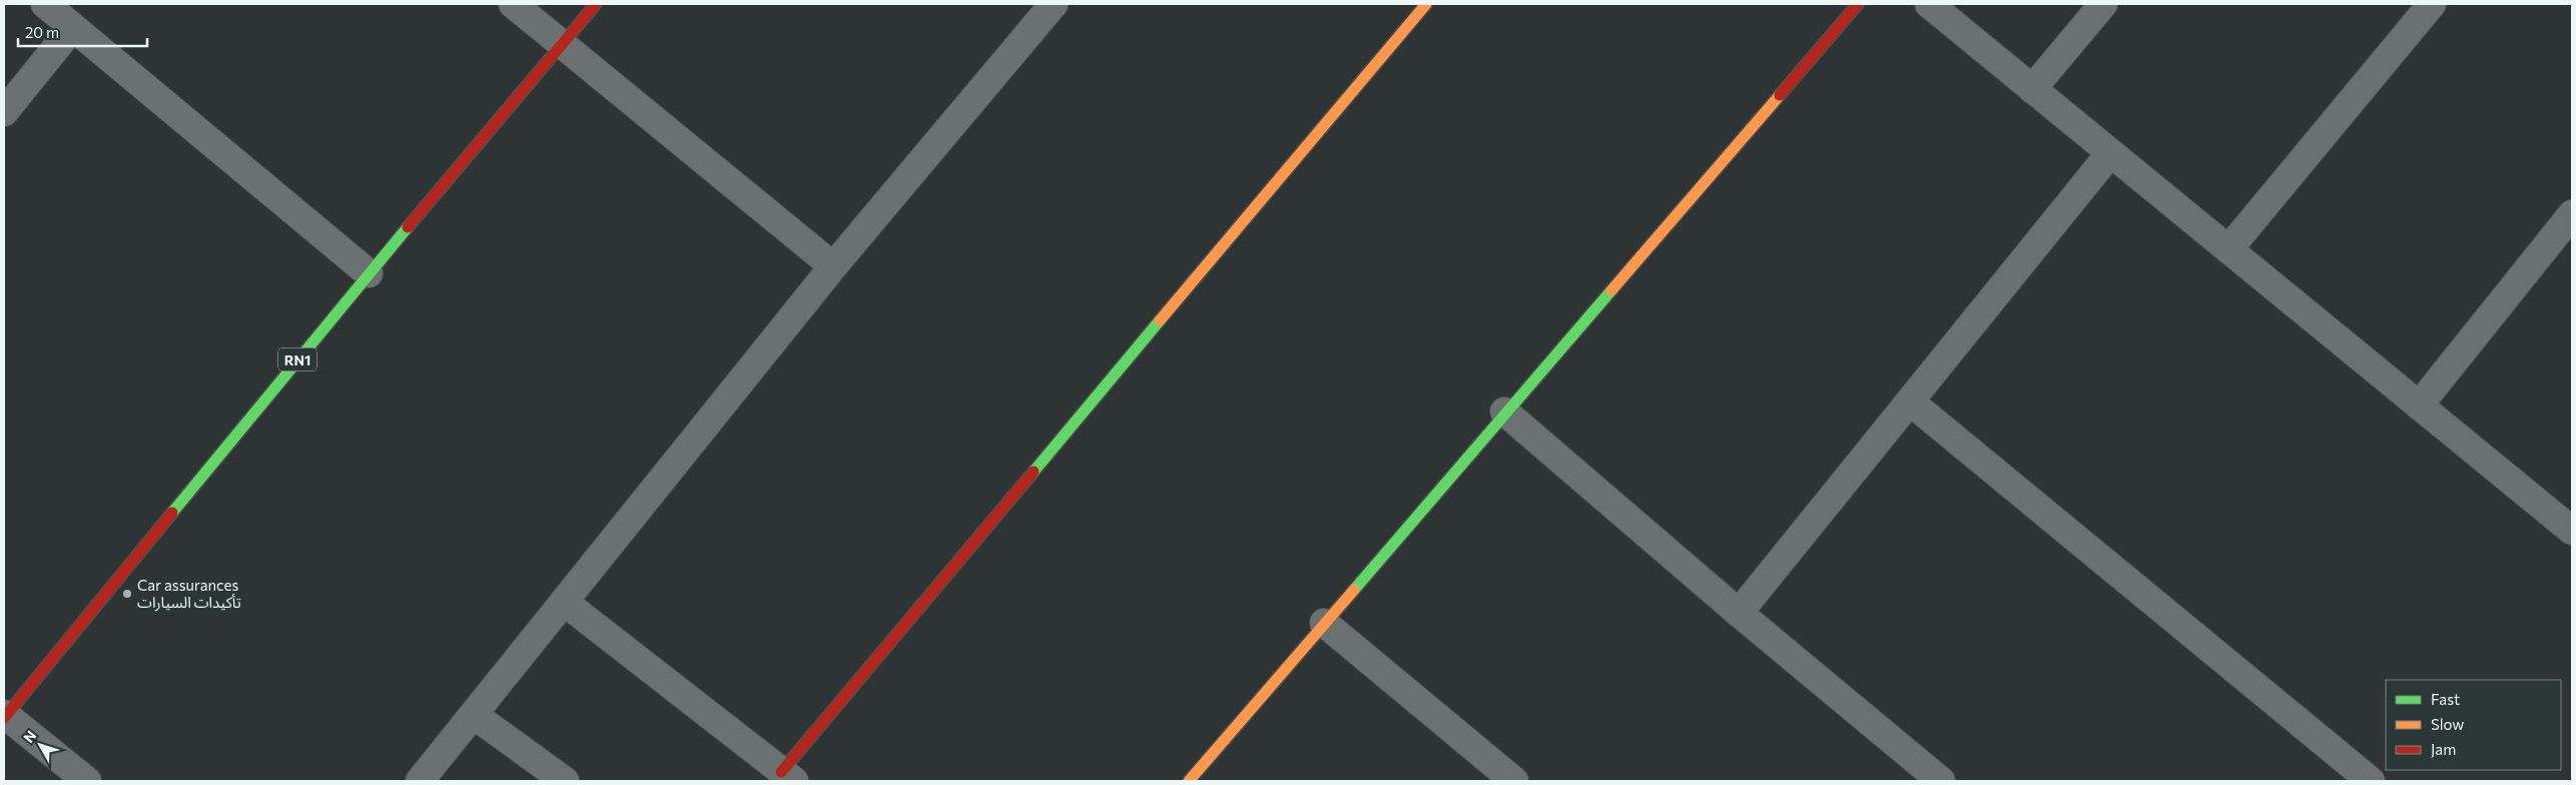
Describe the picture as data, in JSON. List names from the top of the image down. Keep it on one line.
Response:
{"streets":{"main road":["RN1"]},"places":["Car assurances تأكيدات السيارات"],"legend":["Fast","Slow","Jam"],"scale_bar":"20 m","north":"top left"}
